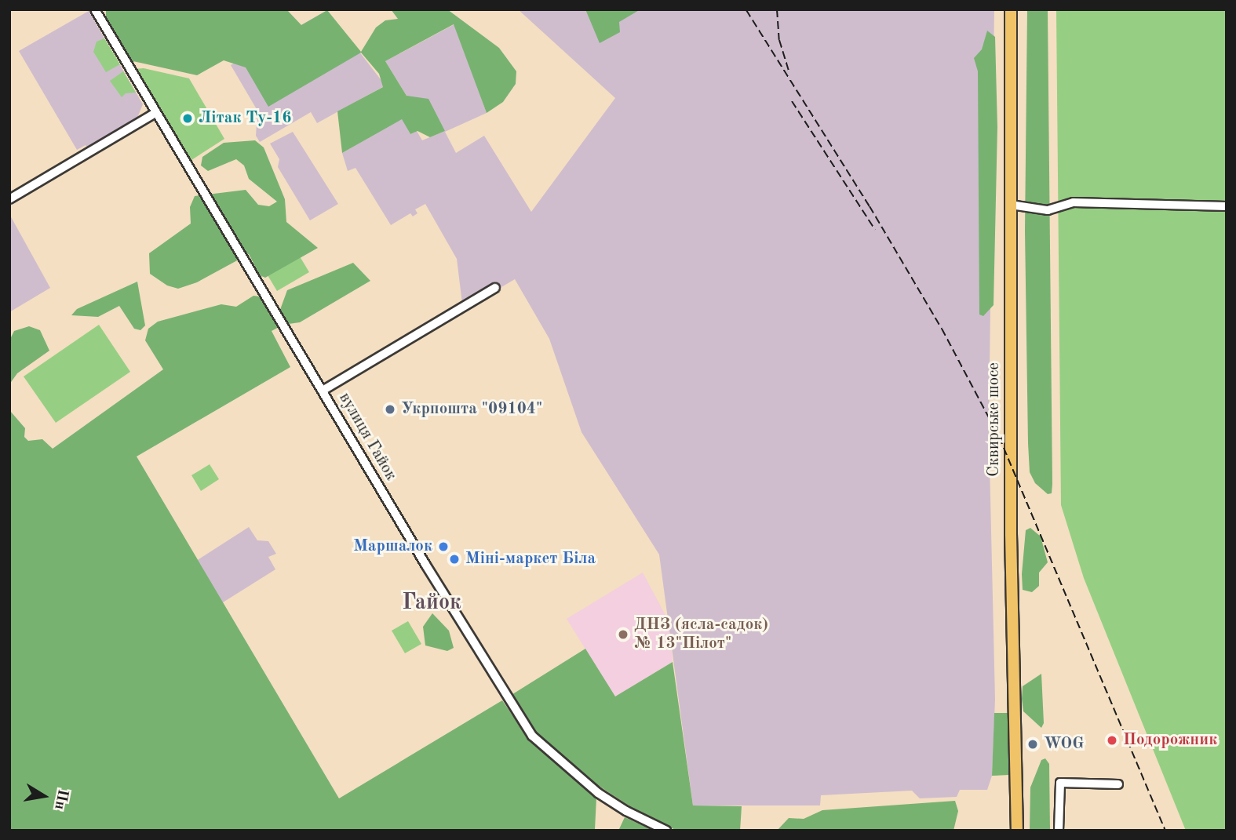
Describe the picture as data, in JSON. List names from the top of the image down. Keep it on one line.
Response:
{"streets":{"main road":["Сквирське шосе"],"street":["вулиця Гайок"]},"districts":["Гайок"],"places":["Літак Ту-16","Укрпошта \"09104\"","Маршалок","Міні-маркет Біла","ДНЗ (ясла-садок) № 13\"Пілот\"","Подорожник","WOG"],"north":"right"}
